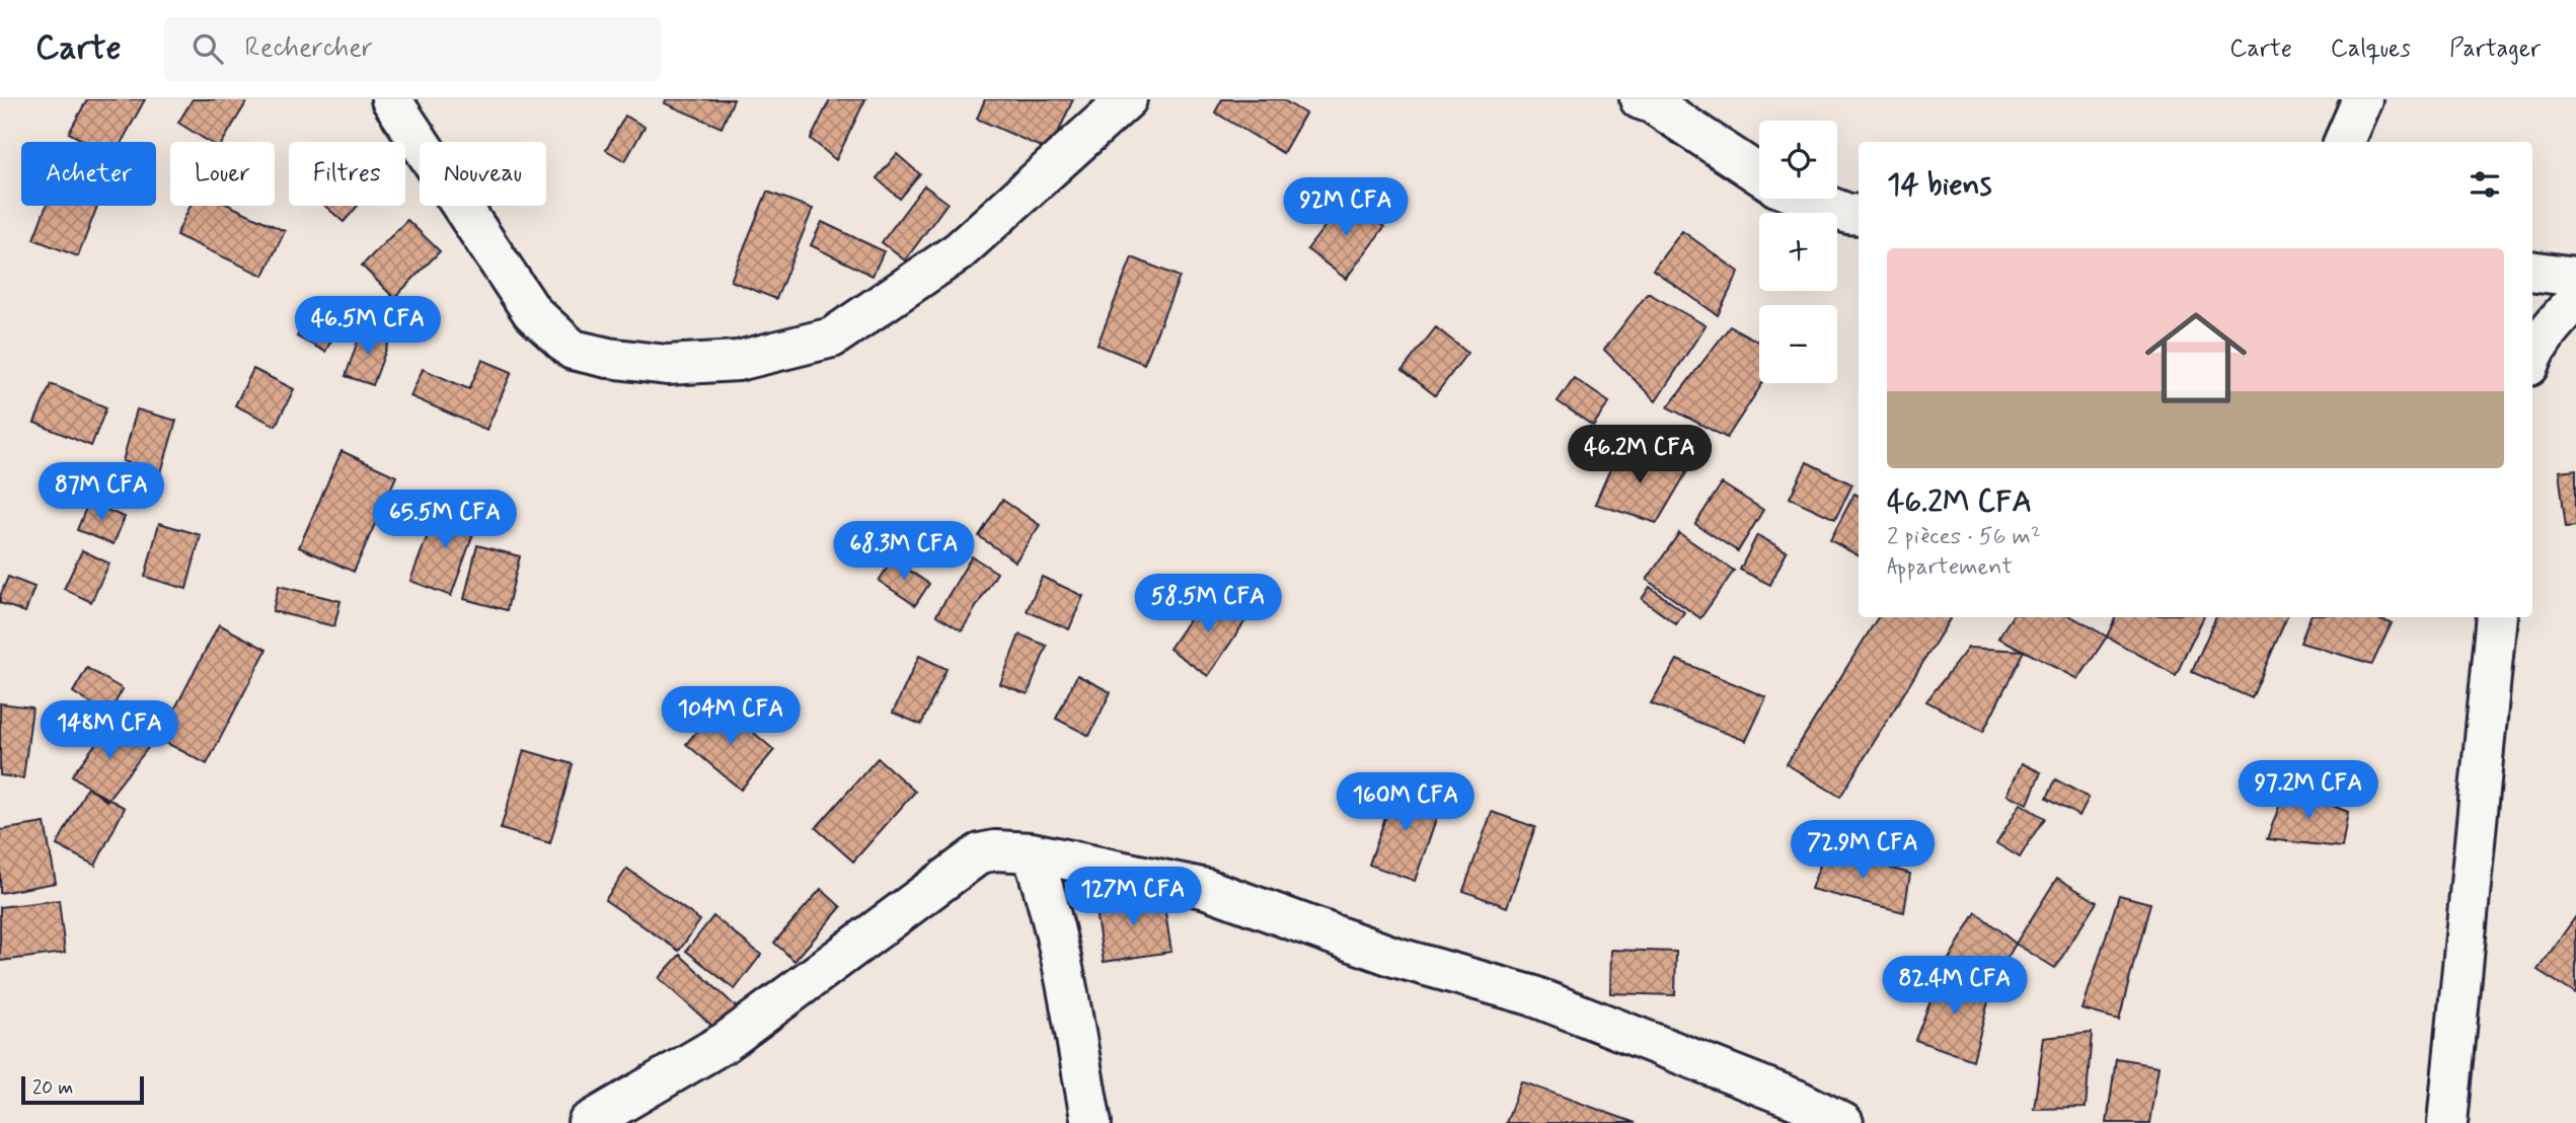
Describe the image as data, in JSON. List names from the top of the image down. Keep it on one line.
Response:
{"scale_bar":"20 m","page":{"header":"Carte","search":"Rechercher","nav":["Carte","Calques","Partager"],"map_buttons":["+","−"],"chip":["Acheter","Louer","Filtres","Nouveau"],"heading":"14 biens","price":["92M CFA","46.5M CFA","46.2M CFA","87M CFA","65.5M CFA","68.3M CFA","58.5M CFA","104M CFA","148M CFA","97.2M CFA","160M CFA","72.9M CFA","127M CFA","82.4M CFA"],"list":[{"name":"46.2M CFA","note":"2 pièces · 56 m² · Appartement"}],"scale":"20 m"}}
